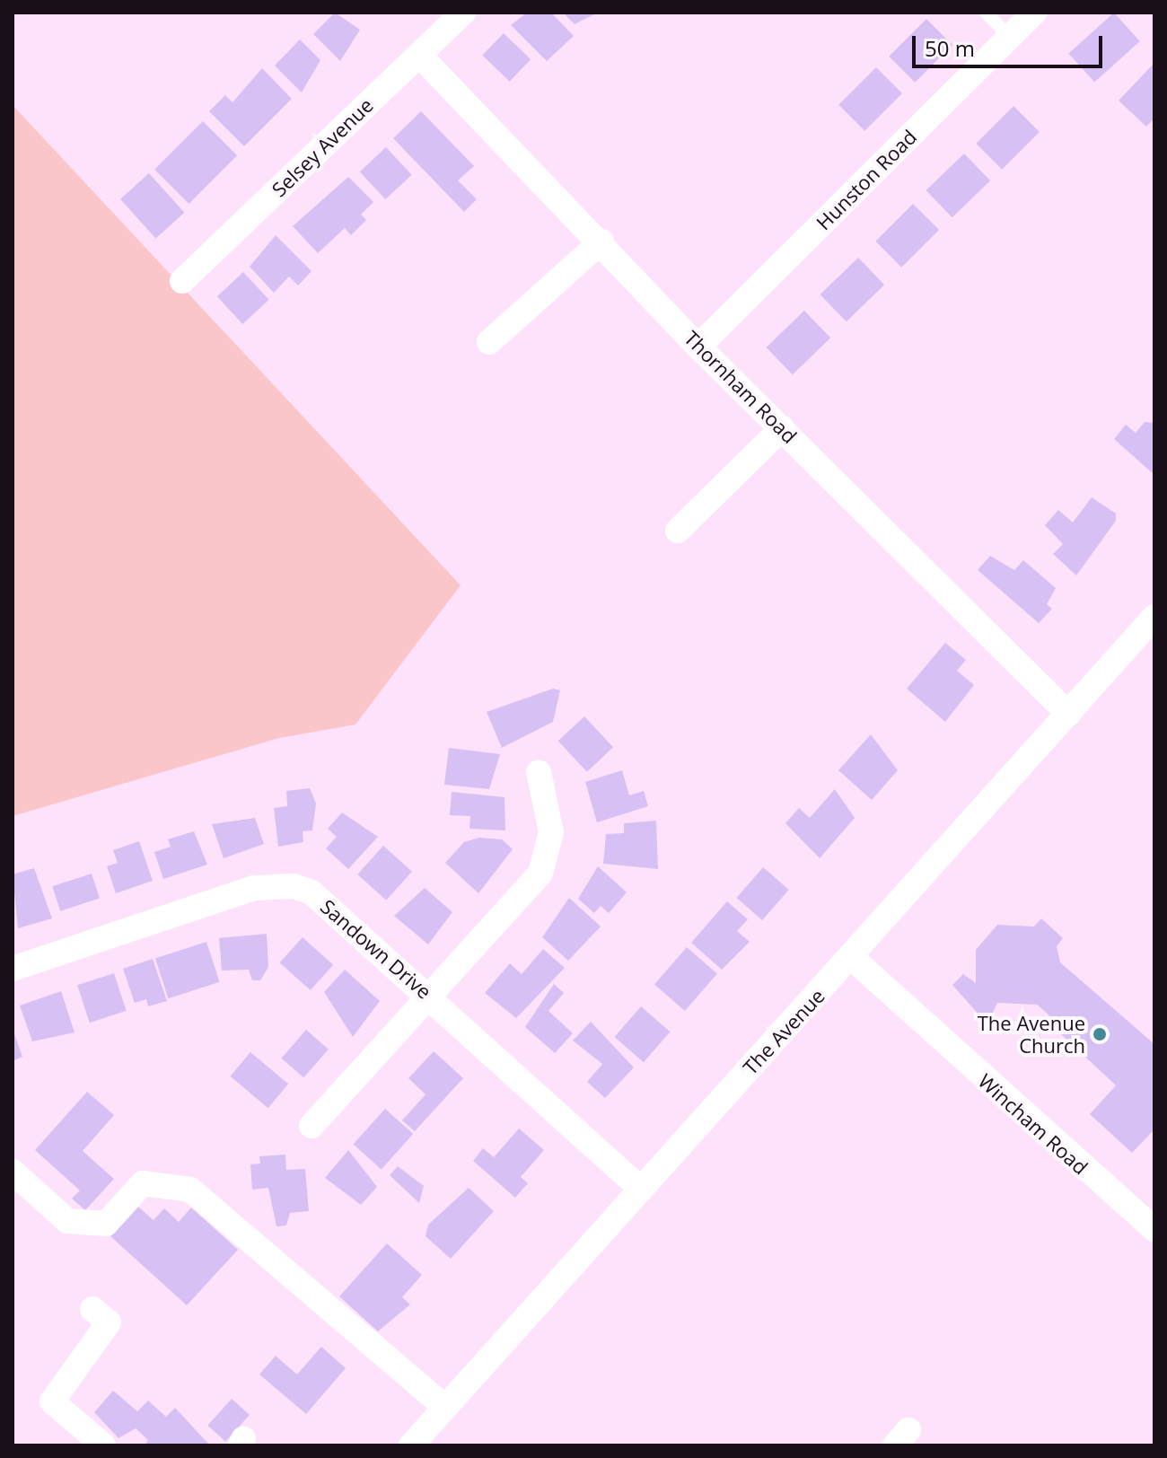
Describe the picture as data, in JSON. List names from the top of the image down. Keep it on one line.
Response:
{"streets":{"street":["Selsey Avenue","Hunston Road","Thornham Road","Sandown Drive","The Avenue","Wincham Road"]},"crossings":[["Selsey Avenue","Thornham Road"],["Hunston Road","Thornham Road"],["Thornham Road","The Avenue"],["Sandown Drive","The Avenue"],["The Avenue","Wincham Road"]],"places":["The Avenue Church"],"scale_bar":"50 m"}
